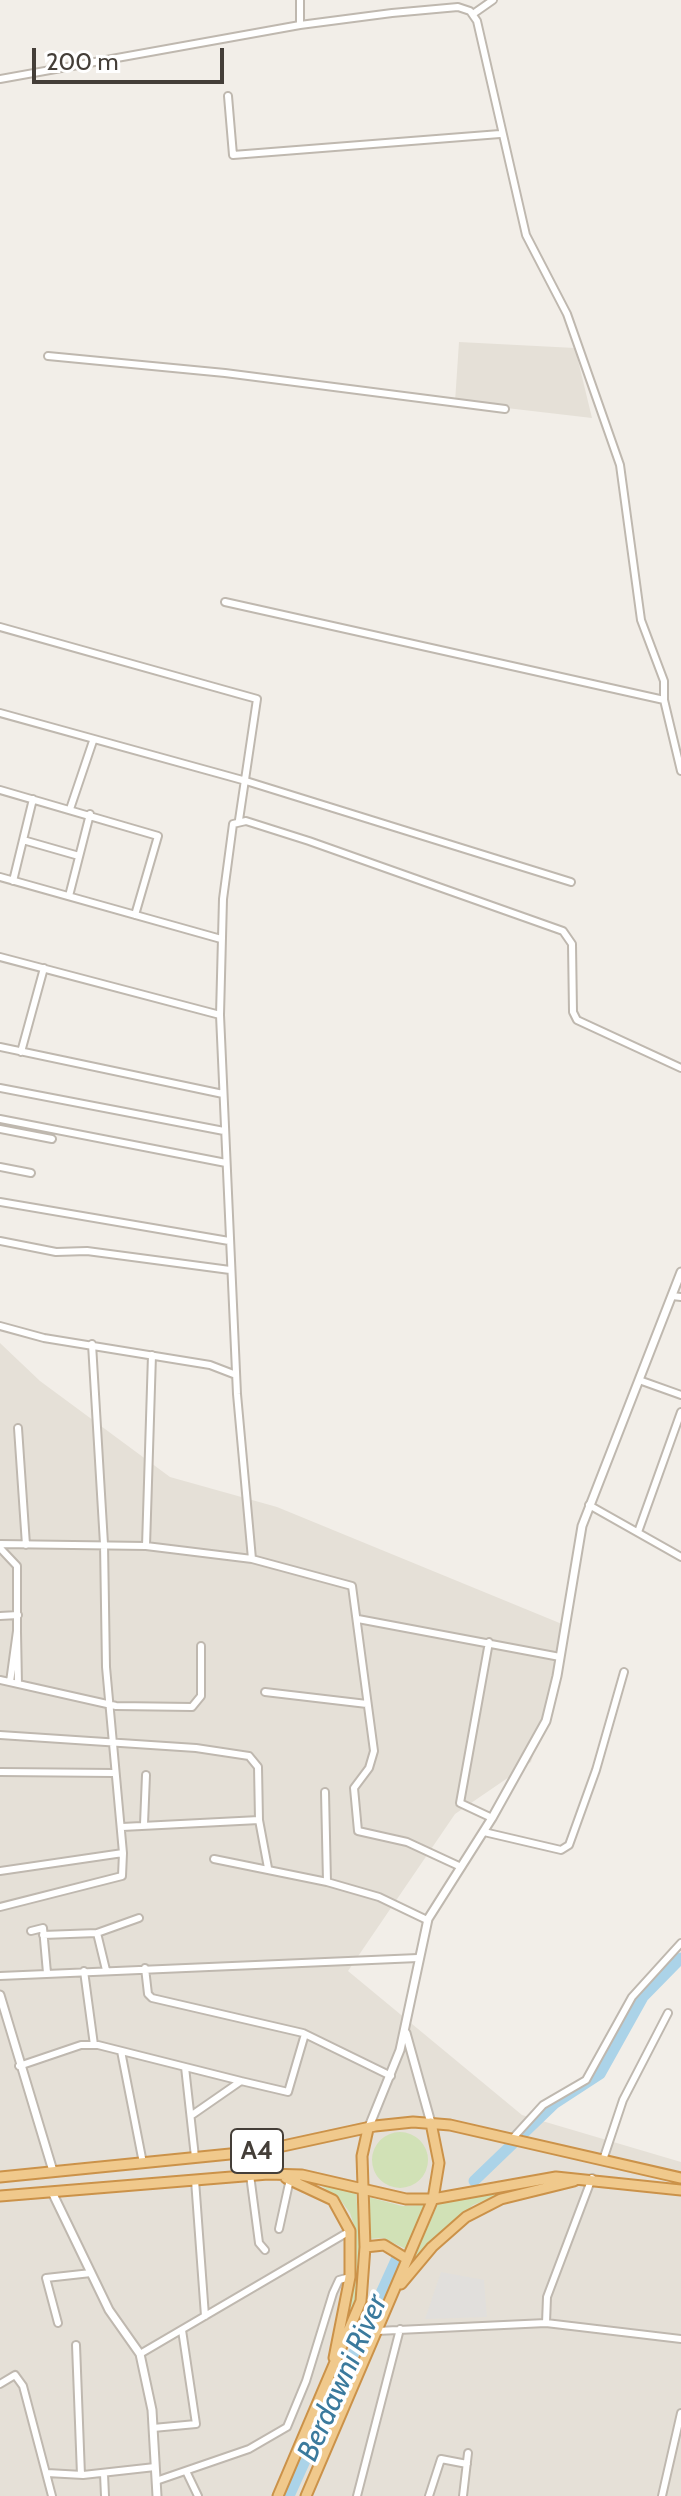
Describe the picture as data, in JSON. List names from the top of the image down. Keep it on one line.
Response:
{"streets":{"highway":["A4"]},"water":["Berdawni River"],"scale_bar":"200 m"}
